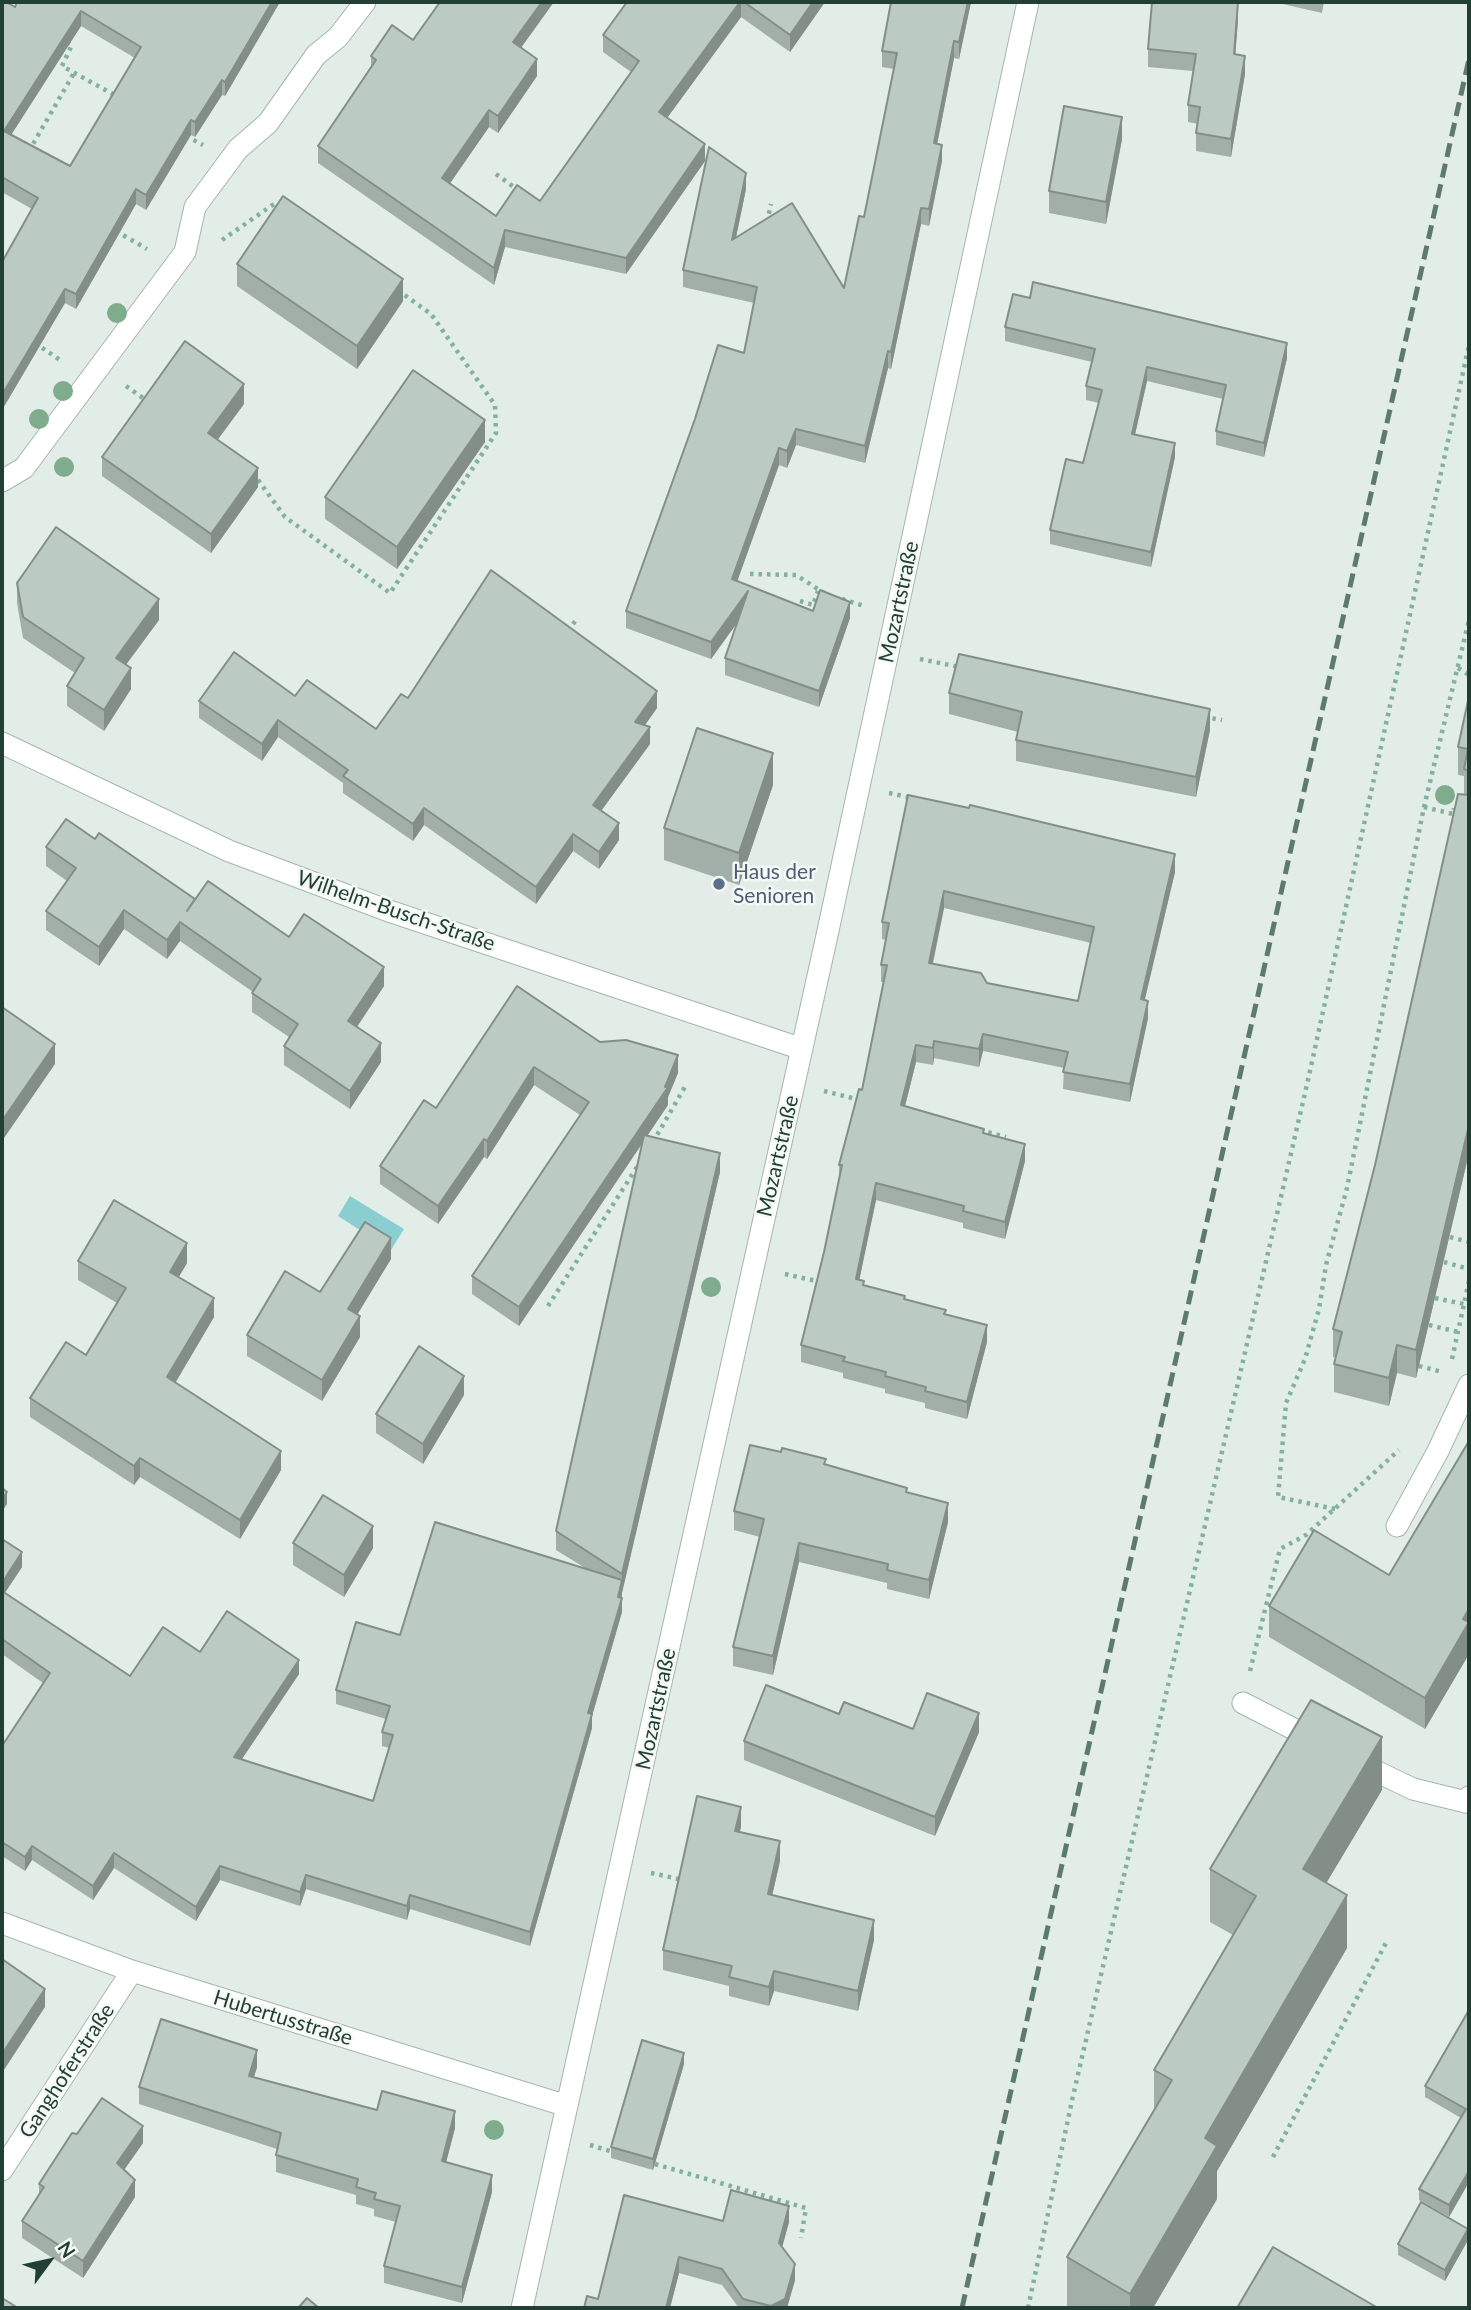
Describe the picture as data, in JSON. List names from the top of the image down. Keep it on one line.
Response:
{"streets":{"street":["Mozartstraße","Wilhelm-Busch-Straße","Hubertusstraße","Ganghoferstraße"]},"crossings":[["Mozartstraße","Wilhelm-Busch-Straße"],["Mozartstraße","Hubertusstraße"],["Hubertusstraße","Ganghoferstraße"]],"places":["Haus der Senioren"],"north":"top right"}
